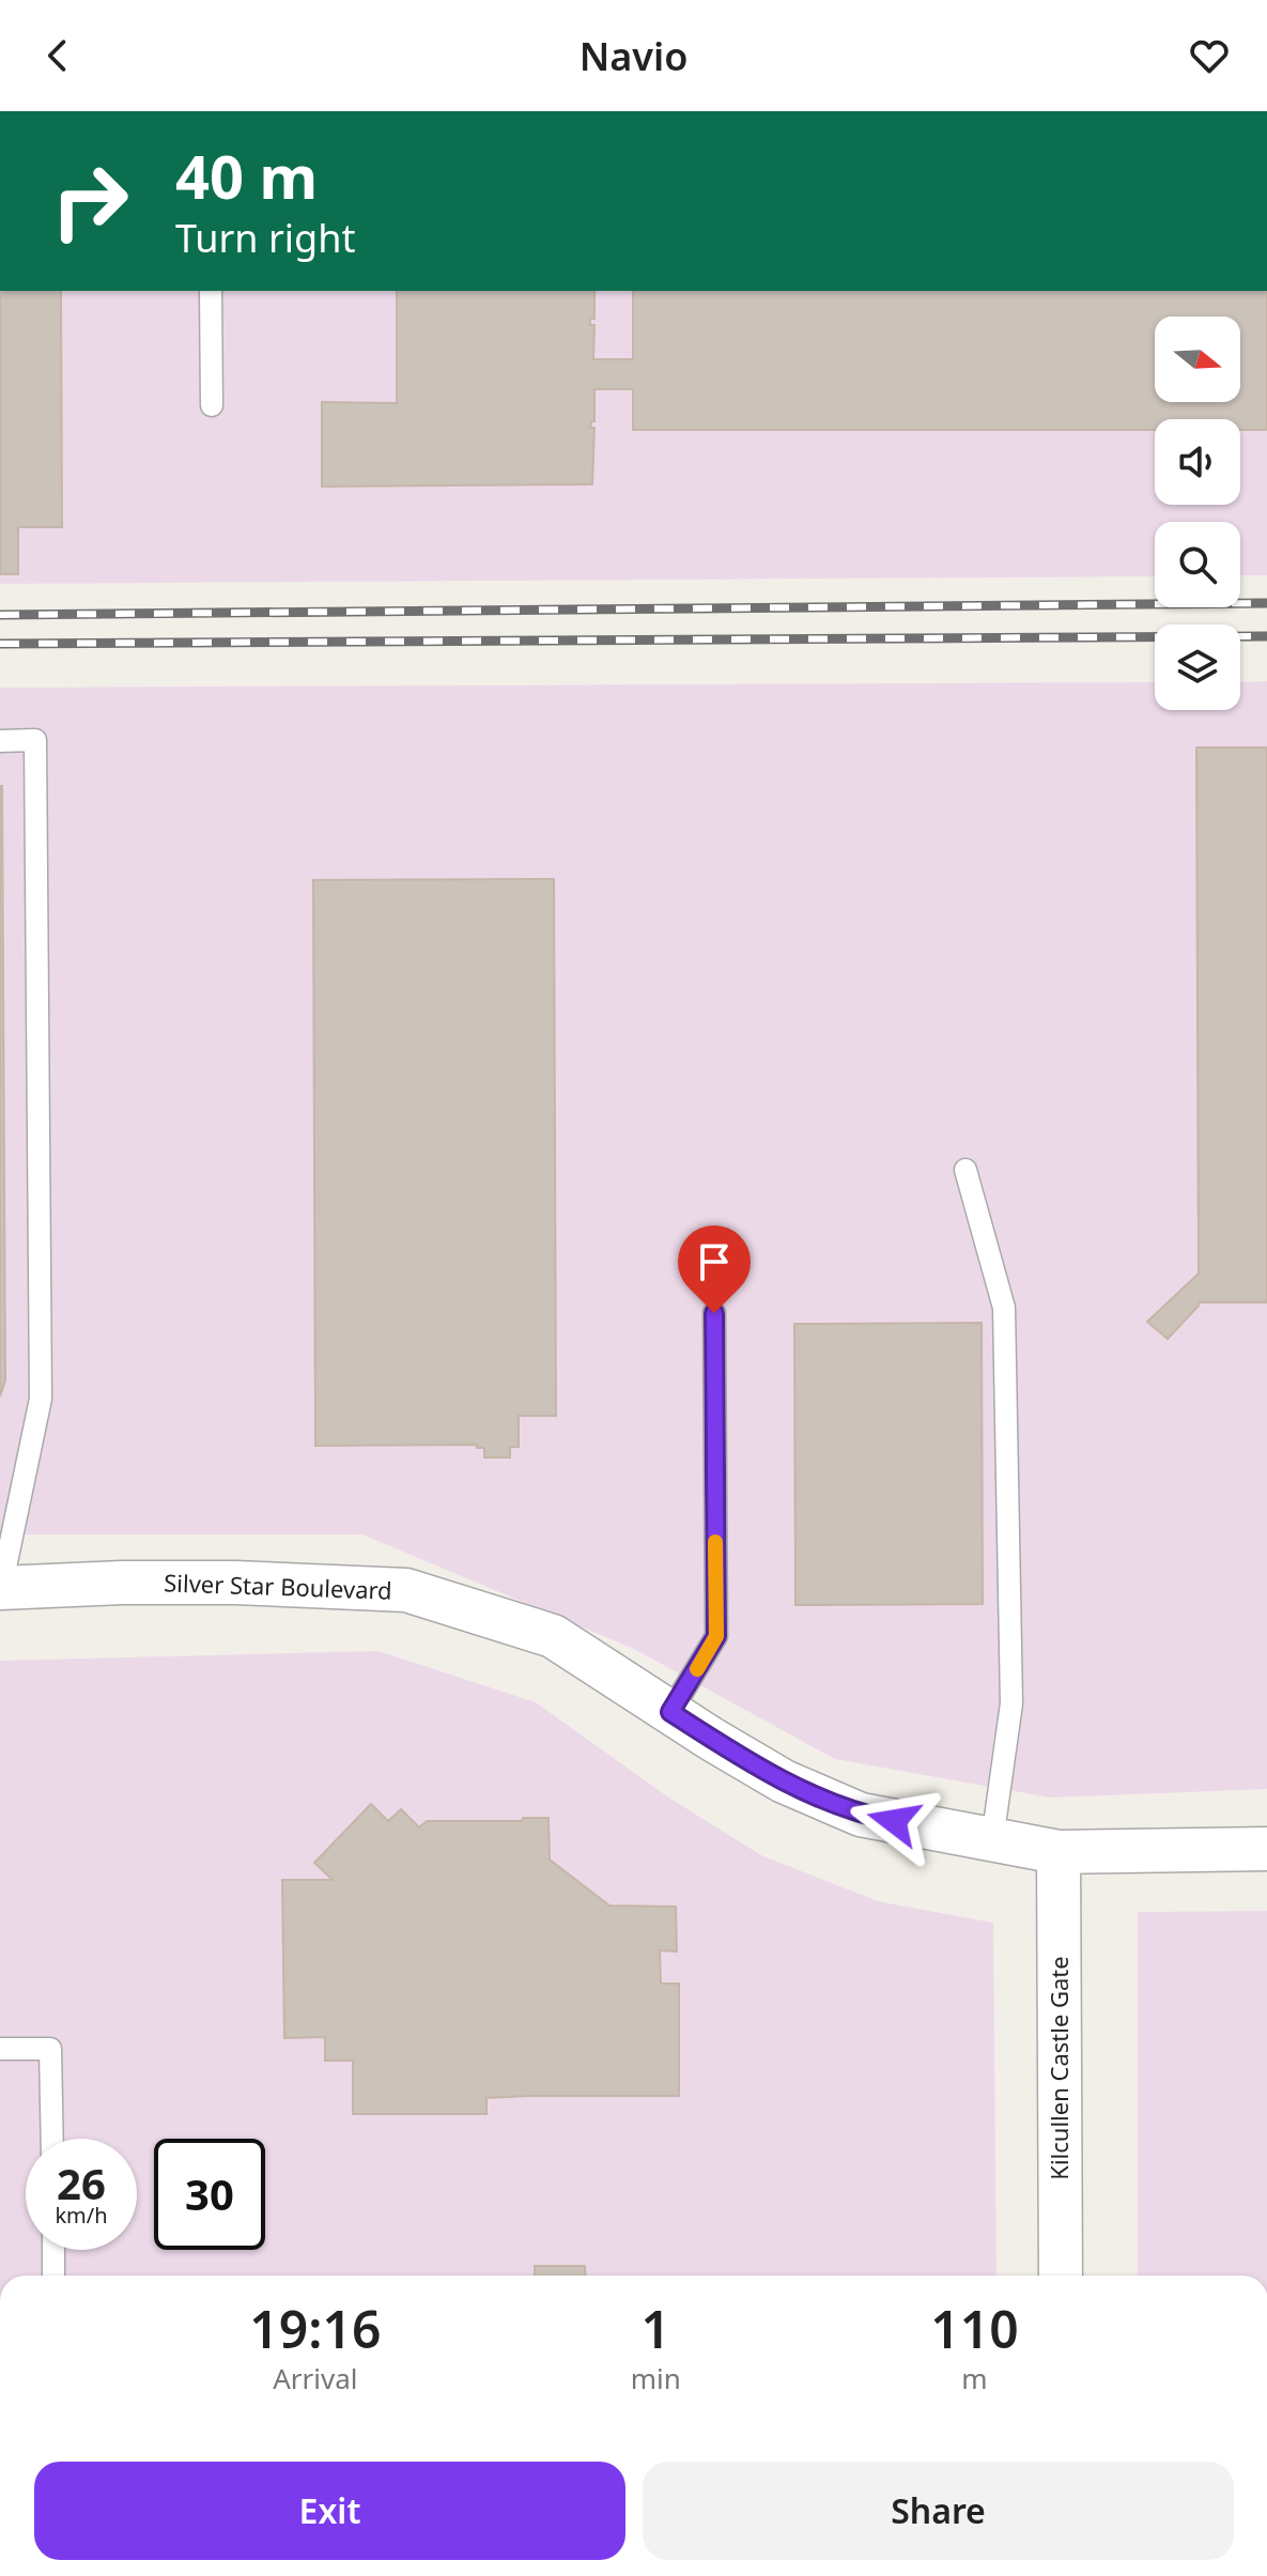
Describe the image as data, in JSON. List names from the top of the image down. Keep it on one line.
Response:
{"streets":{"street":["Silver Star Boulevard","Kilcullen Castle Gate"]},"crossings":[["Silver Star Boulevard","Kilcullen Castle Gate"]],"north":"right","page":{"header":"Navio","turn":["40 m","Turn right"],"speed":"26 km/h","limit":"30","eta":["19:16","Arrival","1","min","110","m"],"buttons":["Exit","Share"]}}
